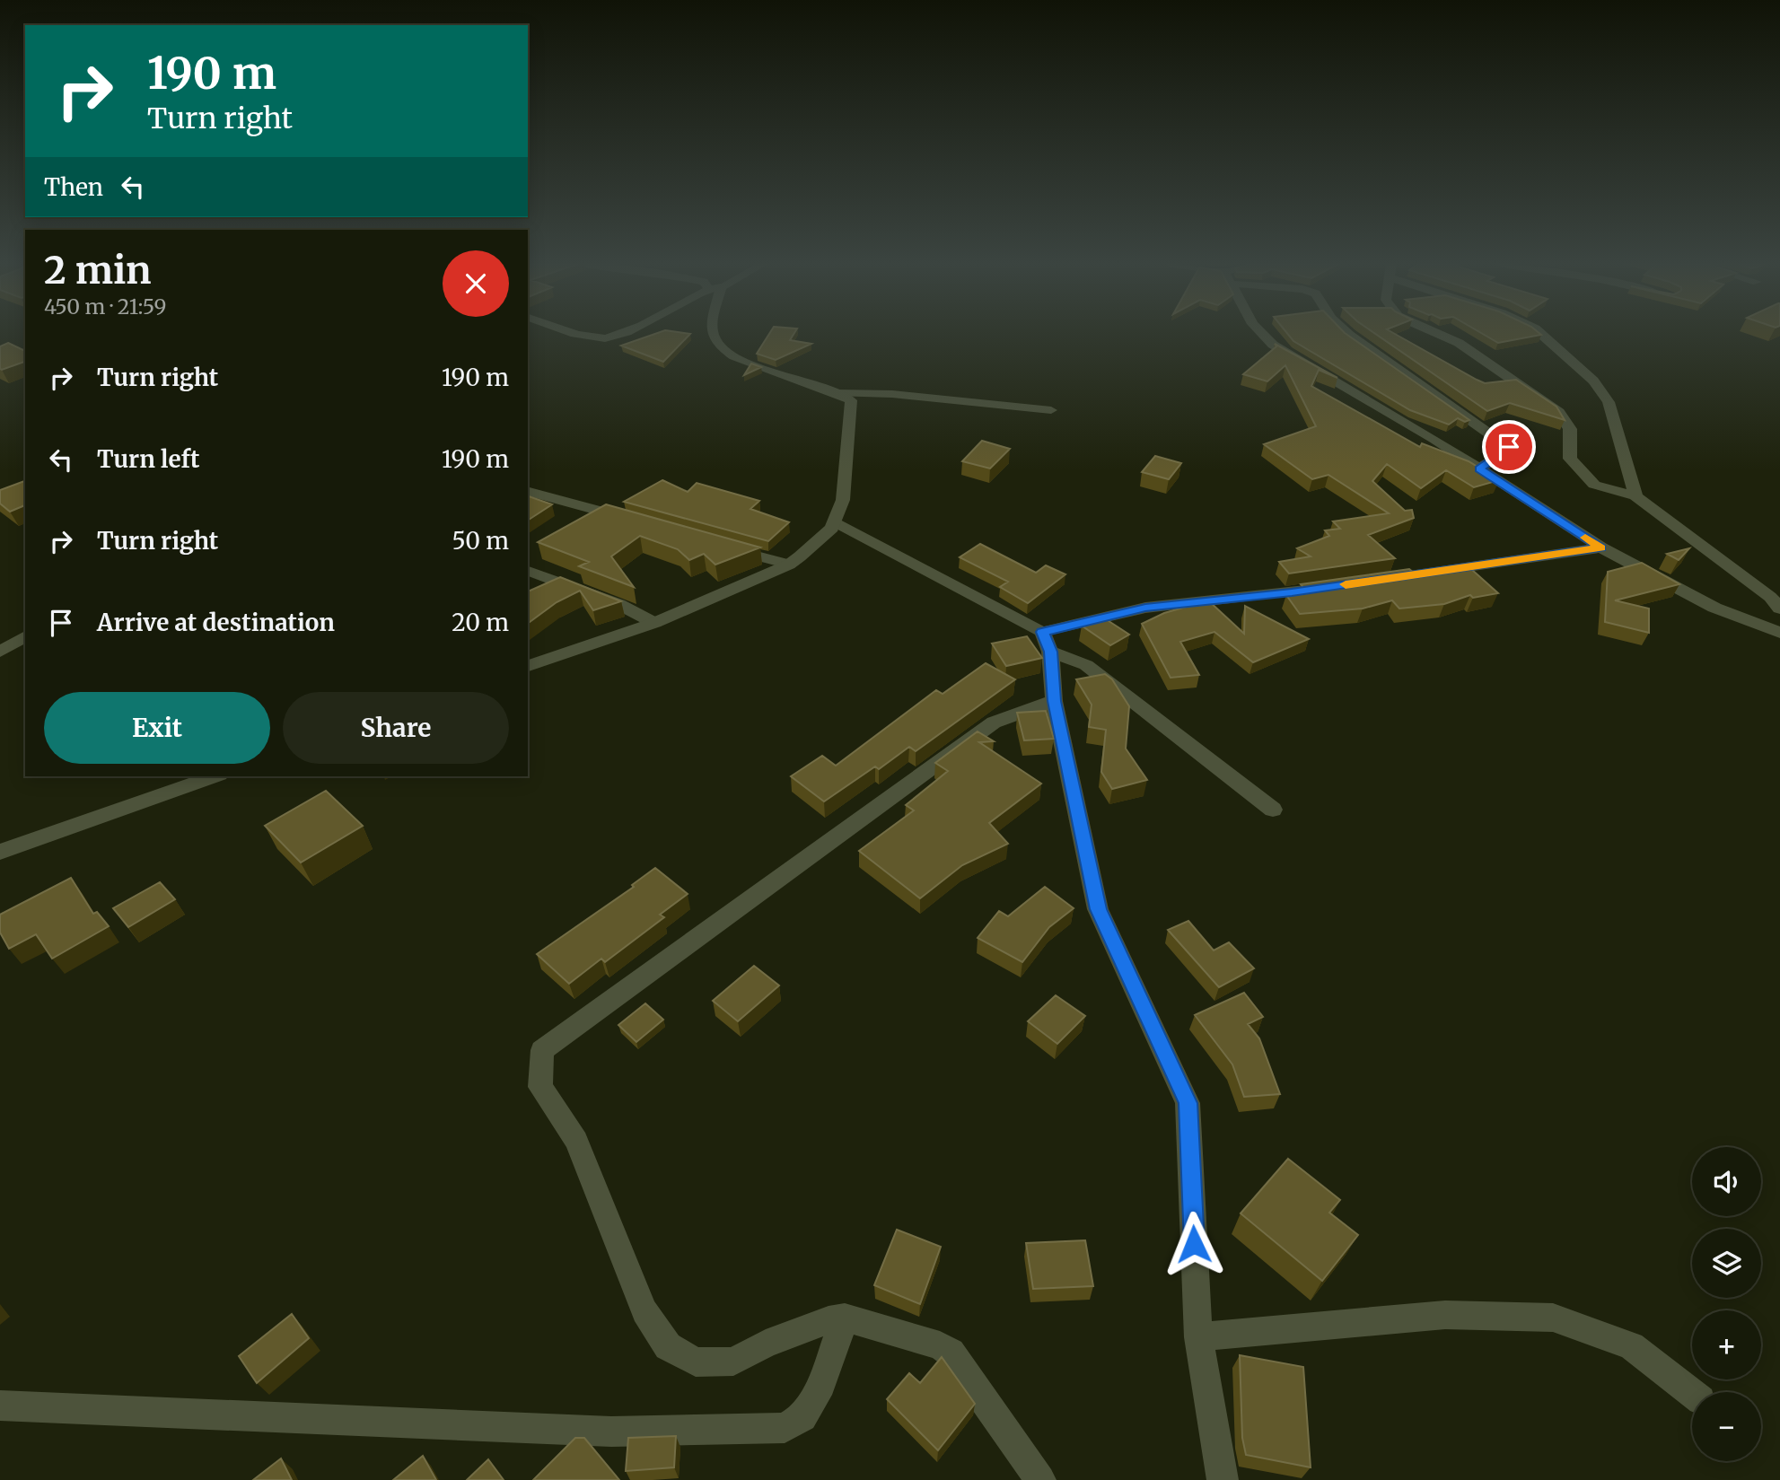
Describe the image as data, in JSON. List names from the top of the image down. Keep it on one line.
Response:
{"page":{"turn":["190 m","Turn right"],"then":"Then","heading":["2 min","450 m · 21:59"],"list":[{"name":"Turn right","value":"190 m"},{"name":"Turn left","value":"190 m"},{"name":"Turn right","value":"50 m"},{"name":"Arrive at destination","value":"20 m"}],"buttons":["Exit","Share"],"map_buttons":["+","−"]}}
